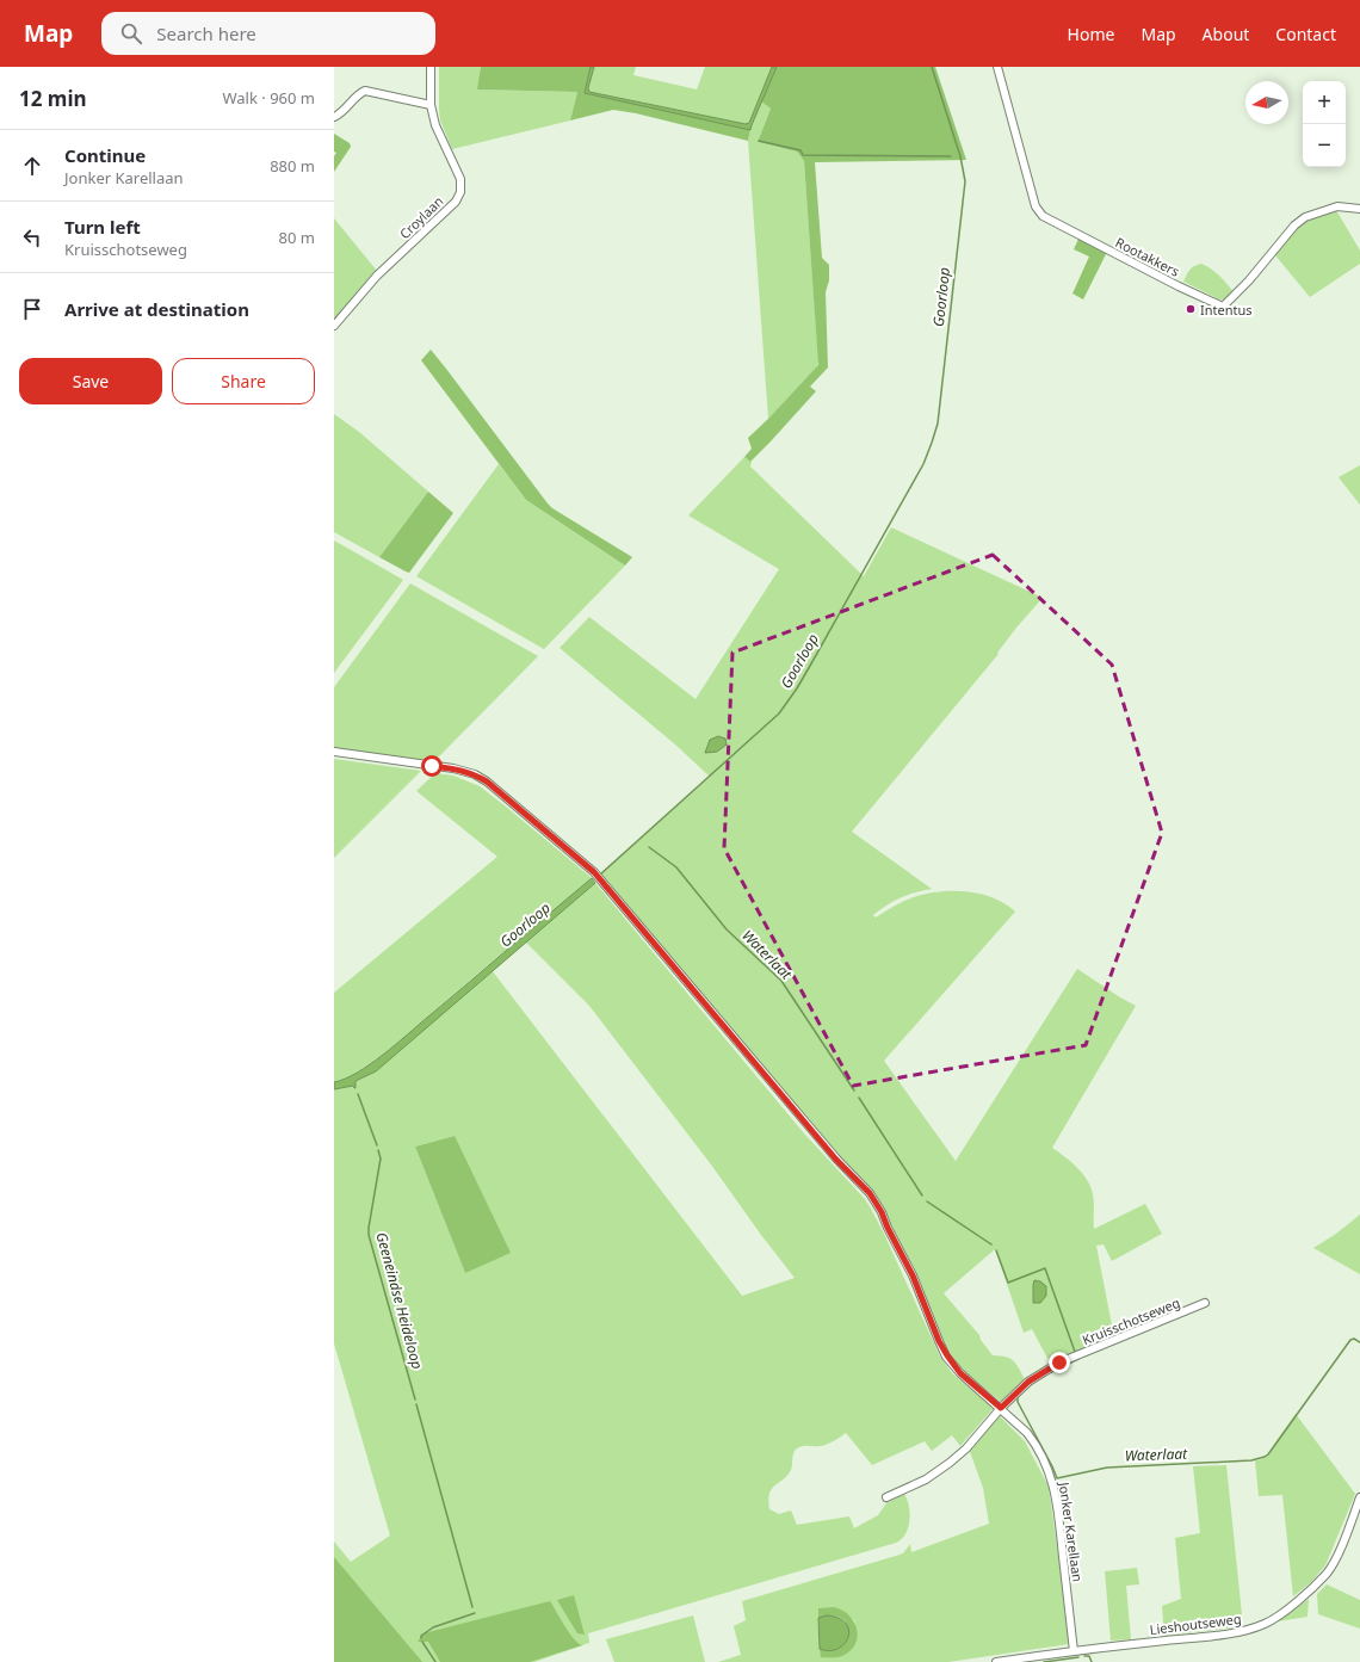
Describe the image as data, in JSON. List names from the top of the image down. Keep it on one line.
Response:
{"streets":{"street":["Croylaan","Rootakkers","Kruisschotseweg","Jonker Karellaan","Lieshoutseweg"]},"crossings":[["Kruisschotseweg","Jonker Karellaan"],["Jonker Karellaan","Lieshoutseweg"]],"water":["Goorloop","Waterlaat","Geeneindse Heideloop"],"places":["Intentus"],"north":"left","page":{"header":"Map","search":"Search here","nav":["Home","Map","About","Contact"],"heading":["12 min","Walk · 960 m"],"map_buttons":["+","−"],"list":[["Continue","Jonker Karellaan","880 m"],["Turn left","Kruisschotseweg","80 m"],"Arrive at destination"],"buttons":["Save","Share"]}}
